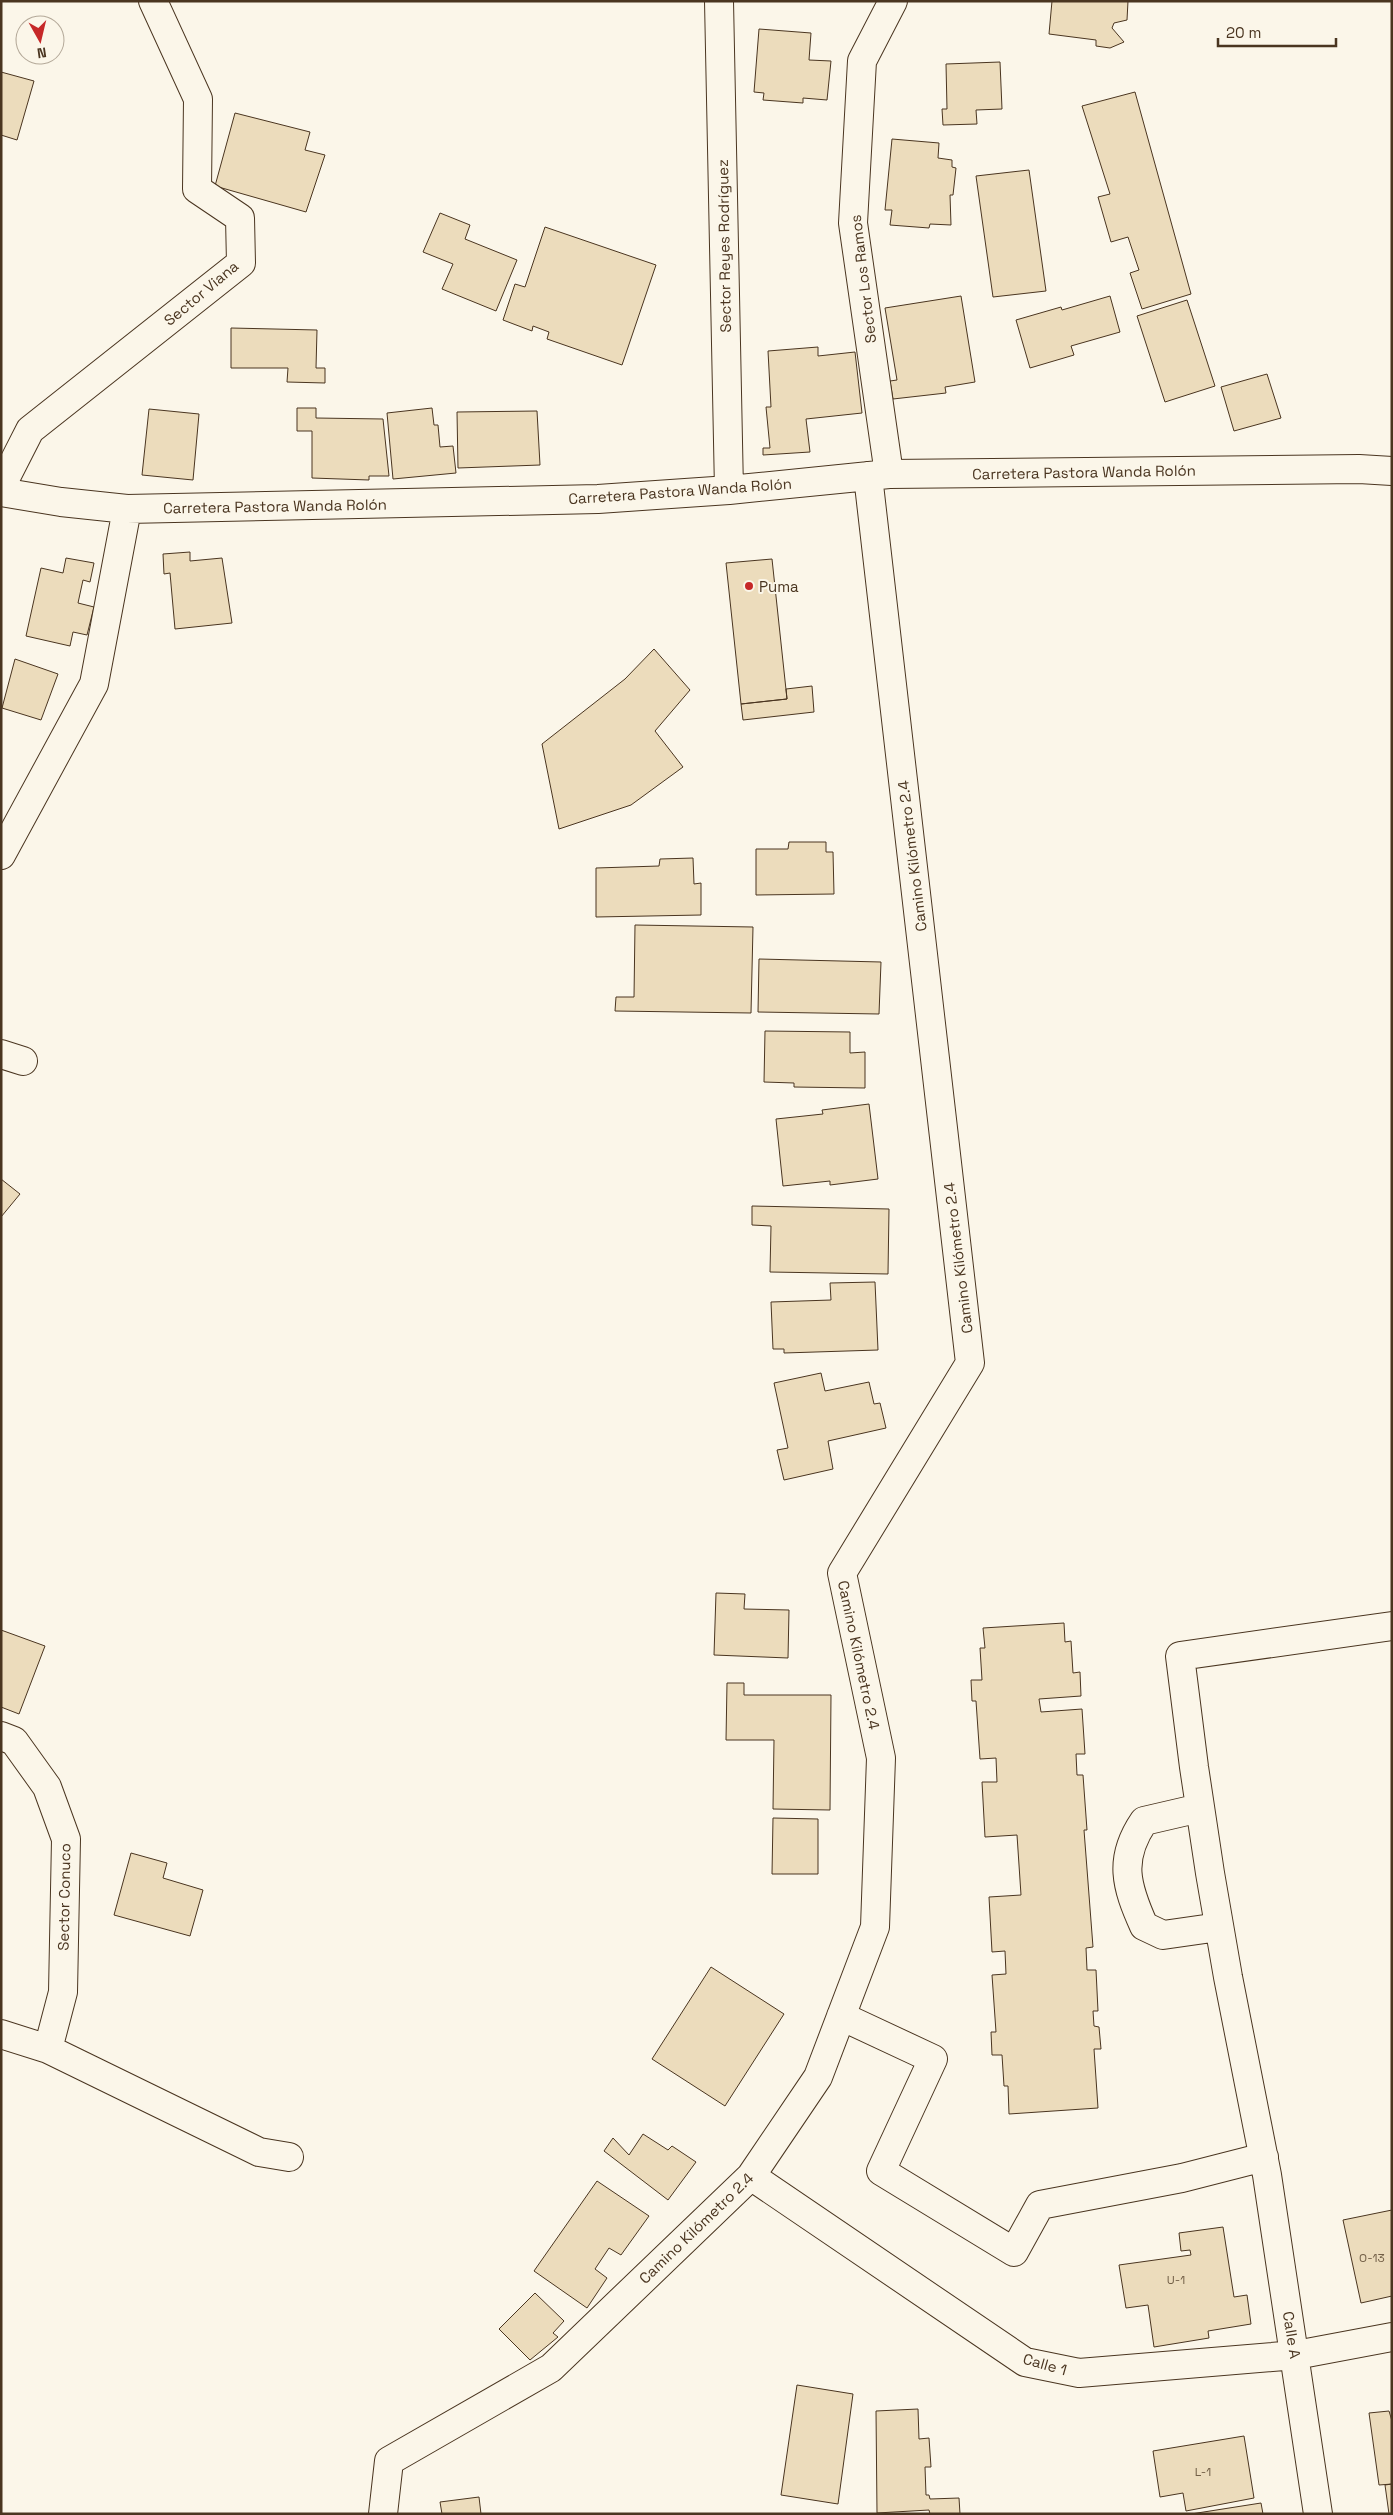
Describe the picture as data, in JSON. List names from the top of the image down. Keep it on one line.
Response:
{"streets":{"street":["Sector Reyes Rodríguez","Sector Los Ramos","Sector Viana","Carretera Pastora Wanda Rolón","Camino Kilómetro 2.4","Sector Conuco","Calle A","Calle 1"]},"crossings":[["Sector Reyes Rodríguez","Carretera Pastora Wanda Rolón"],["Sector Los Ramos","Carretera Pastora Wanda Rolón"],["Sector Los Ramos","Camino Kilómetro 2.4"],["Carretera Pastora Wanda Rolón","Camino Kilómetro 2.4"],["Camino Kilómetro 2.4","Calle 1"],["Calle A","Calle 1"]],"places":["Puma"],"house_numbers":["O-13","U-1","L-1"],"scale_bar":"20 m","north":"bottom"}
